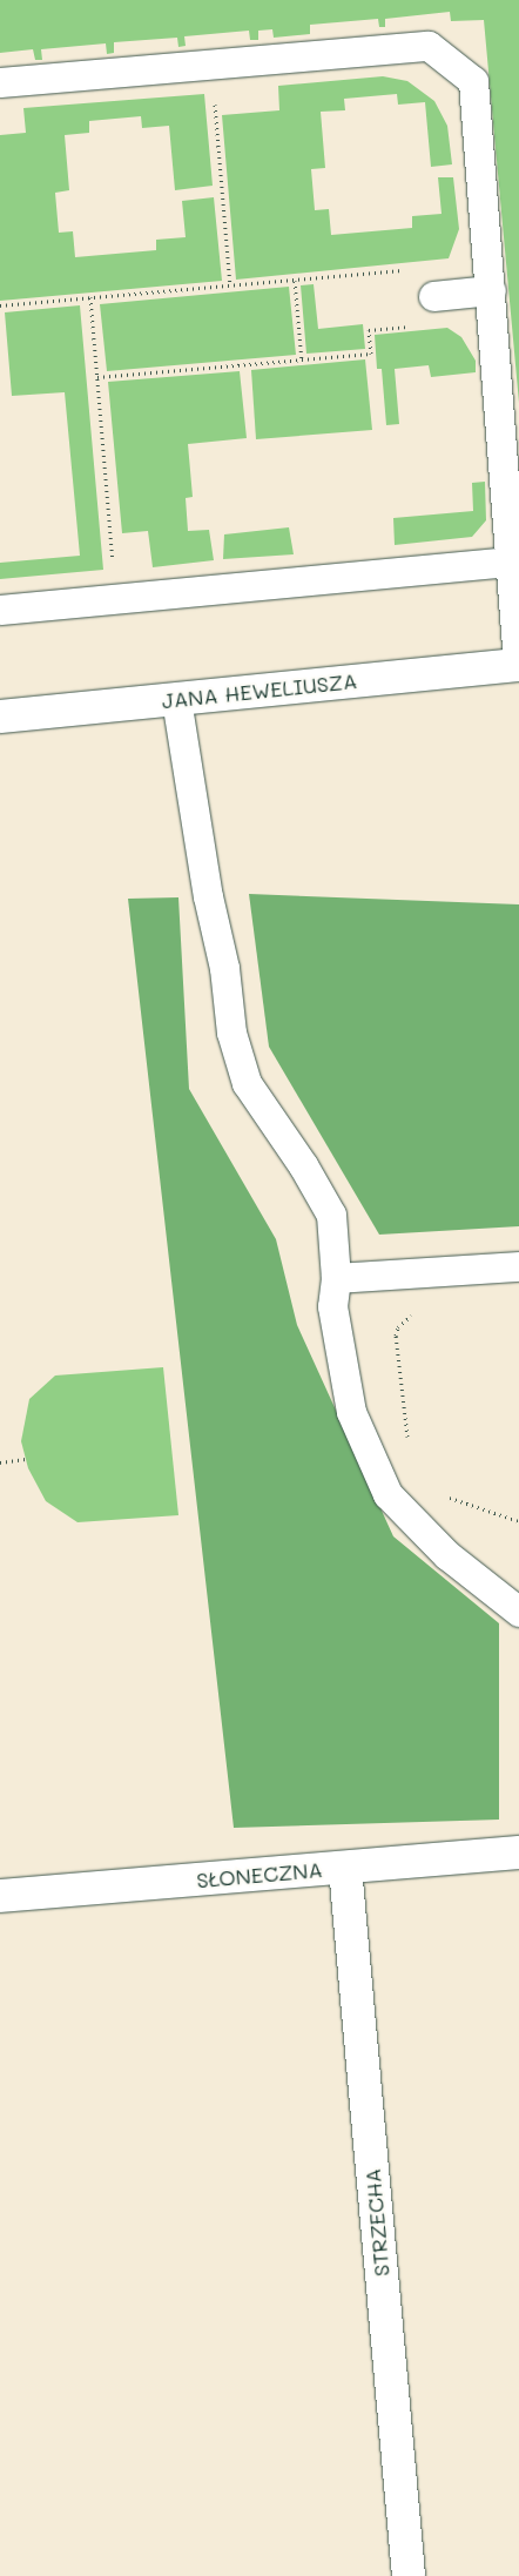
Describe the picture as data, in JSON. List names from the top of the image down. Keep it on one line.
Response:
{"streets":{"street":["JANA HEWELIUSZA","SŁONECZNA","STRZECHA"]},"crossings":[["SŁONECZNA","STRZECHA"]]}
